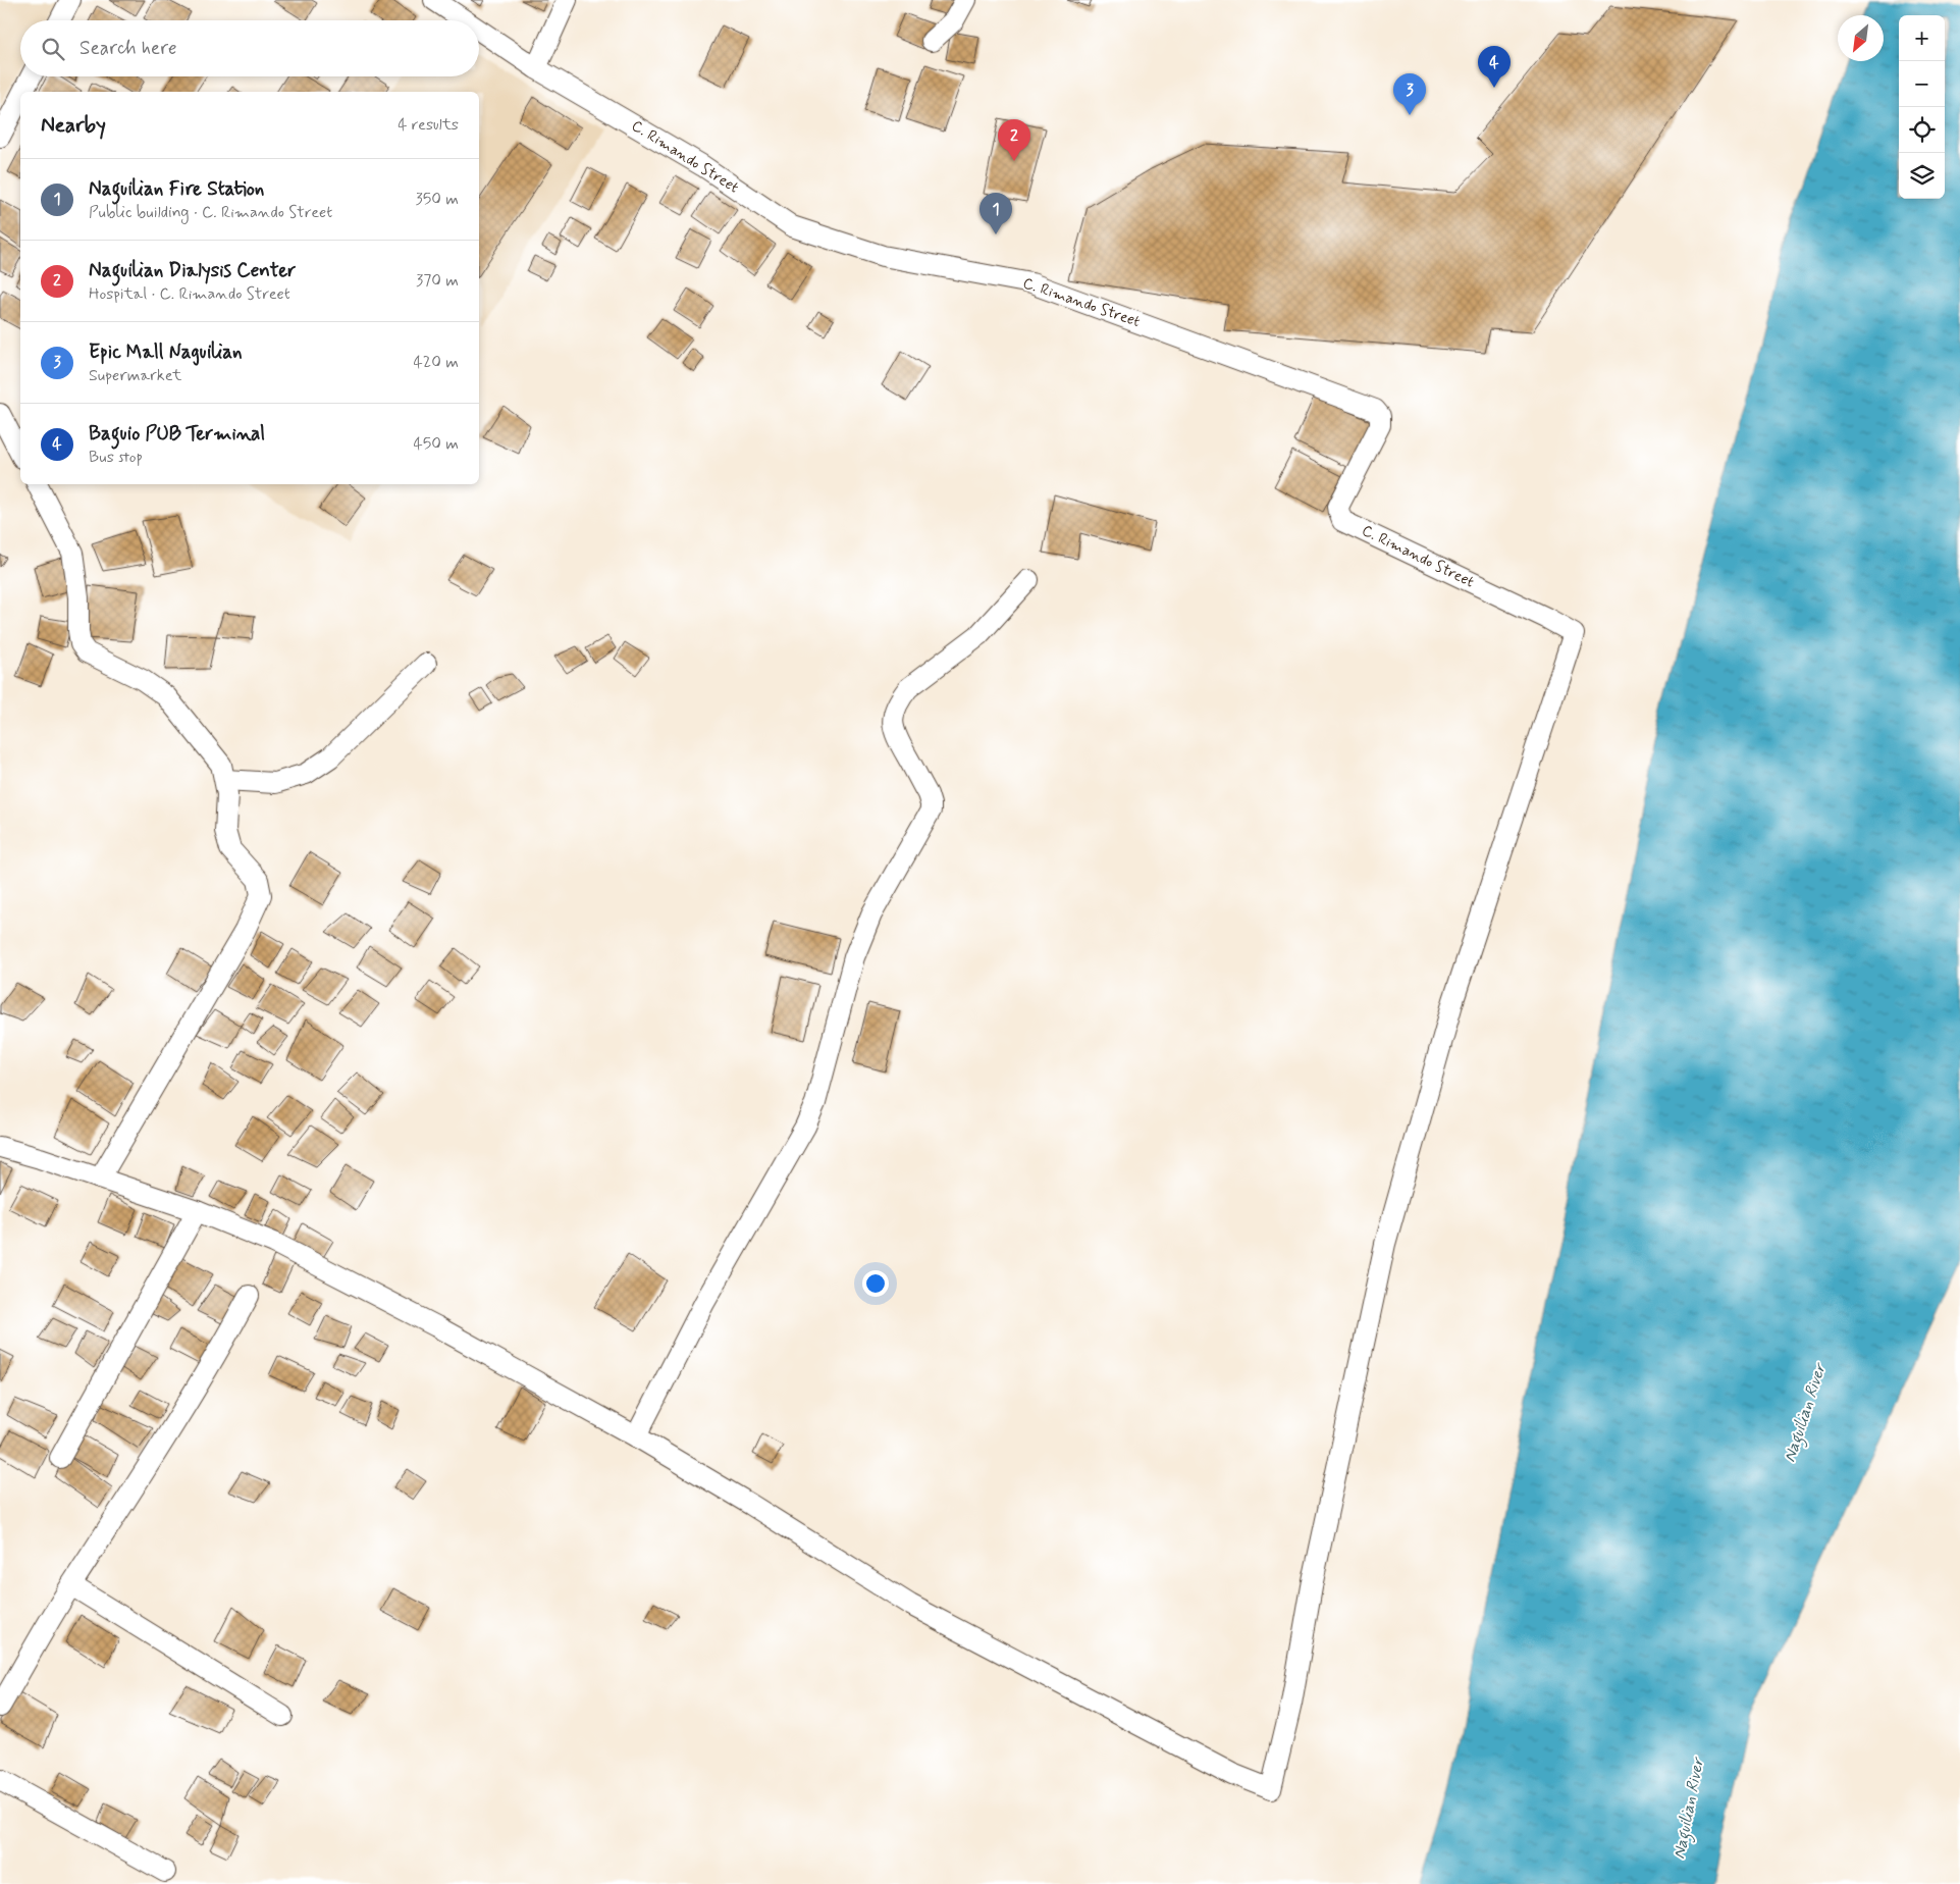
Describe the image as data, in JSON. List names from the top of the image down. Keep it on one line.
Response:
{"streets":{"street":["C. Rimando Street"]},"water":["Naguilian River"],"north":"bottom left","page":{"map_buttons":["+","−"],"search":"Search here","pins":["4","3","2","1"],"heading":["Nearby","4 results"],"list":[{"mark":"1","name":"Naguilian Fire Station","note":"Public building · C. Rimando Street","value":"350 m"},{"mark":"2","name":"Naguilian Dialysis Center","note":"Hospital · C. Rimando Street","value":"370 m"},{"mark":"3","name":"Epic Mall Naguilian","note":"Supermarket","value":"420 m"},{"mark":"4","name":"Baguio PUB Terminal","note":"Bus stop","value":"450 m"}]}}
